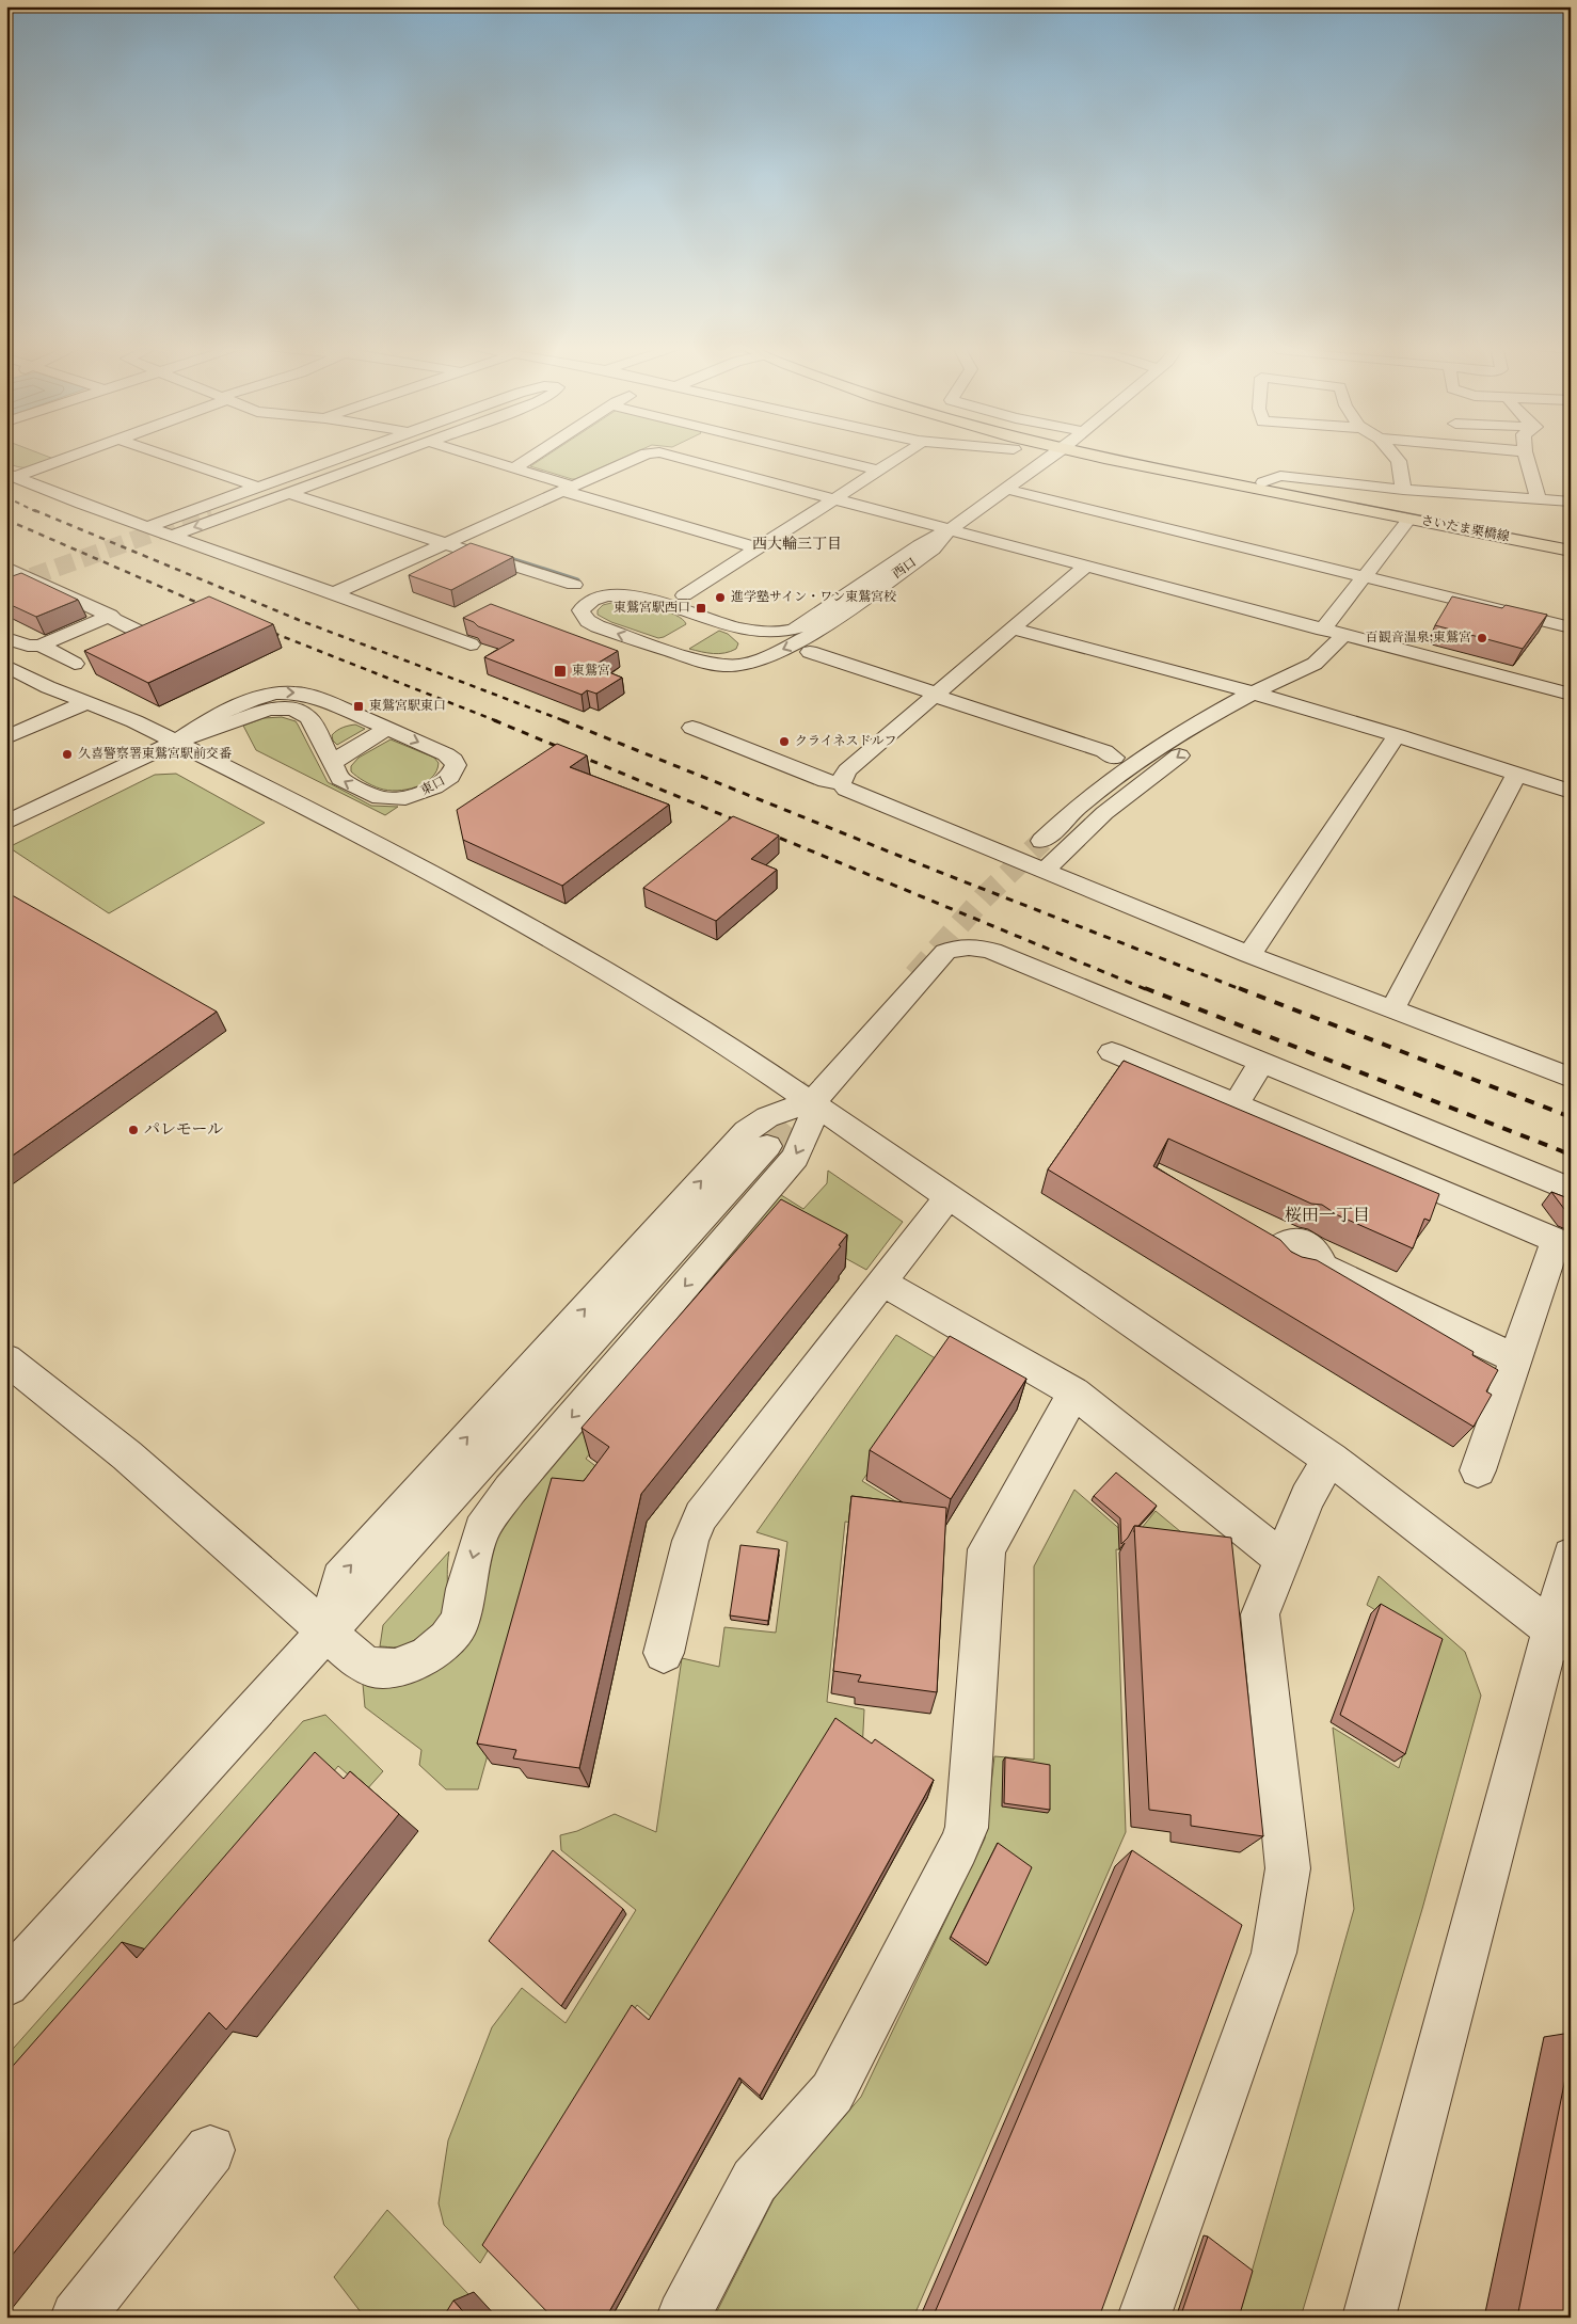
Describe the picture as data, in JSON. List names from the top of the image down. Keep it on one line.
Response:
{"streets":{"main road":["さいたま栗橋線"],"street":["西口","東口"]},"districts":["西大輪三丁目","桜田一丁目"],"places":{"other":["進学塾サイン・ワン東鷲宮校","百観音温泉;東鷲宮","クライネスドルフ","久喜警察署東鷲宮駅前交番","パレモール"],"transit":["東鷲宮駅西口","東鷲宮","東鷲宮駅東口"]}}
